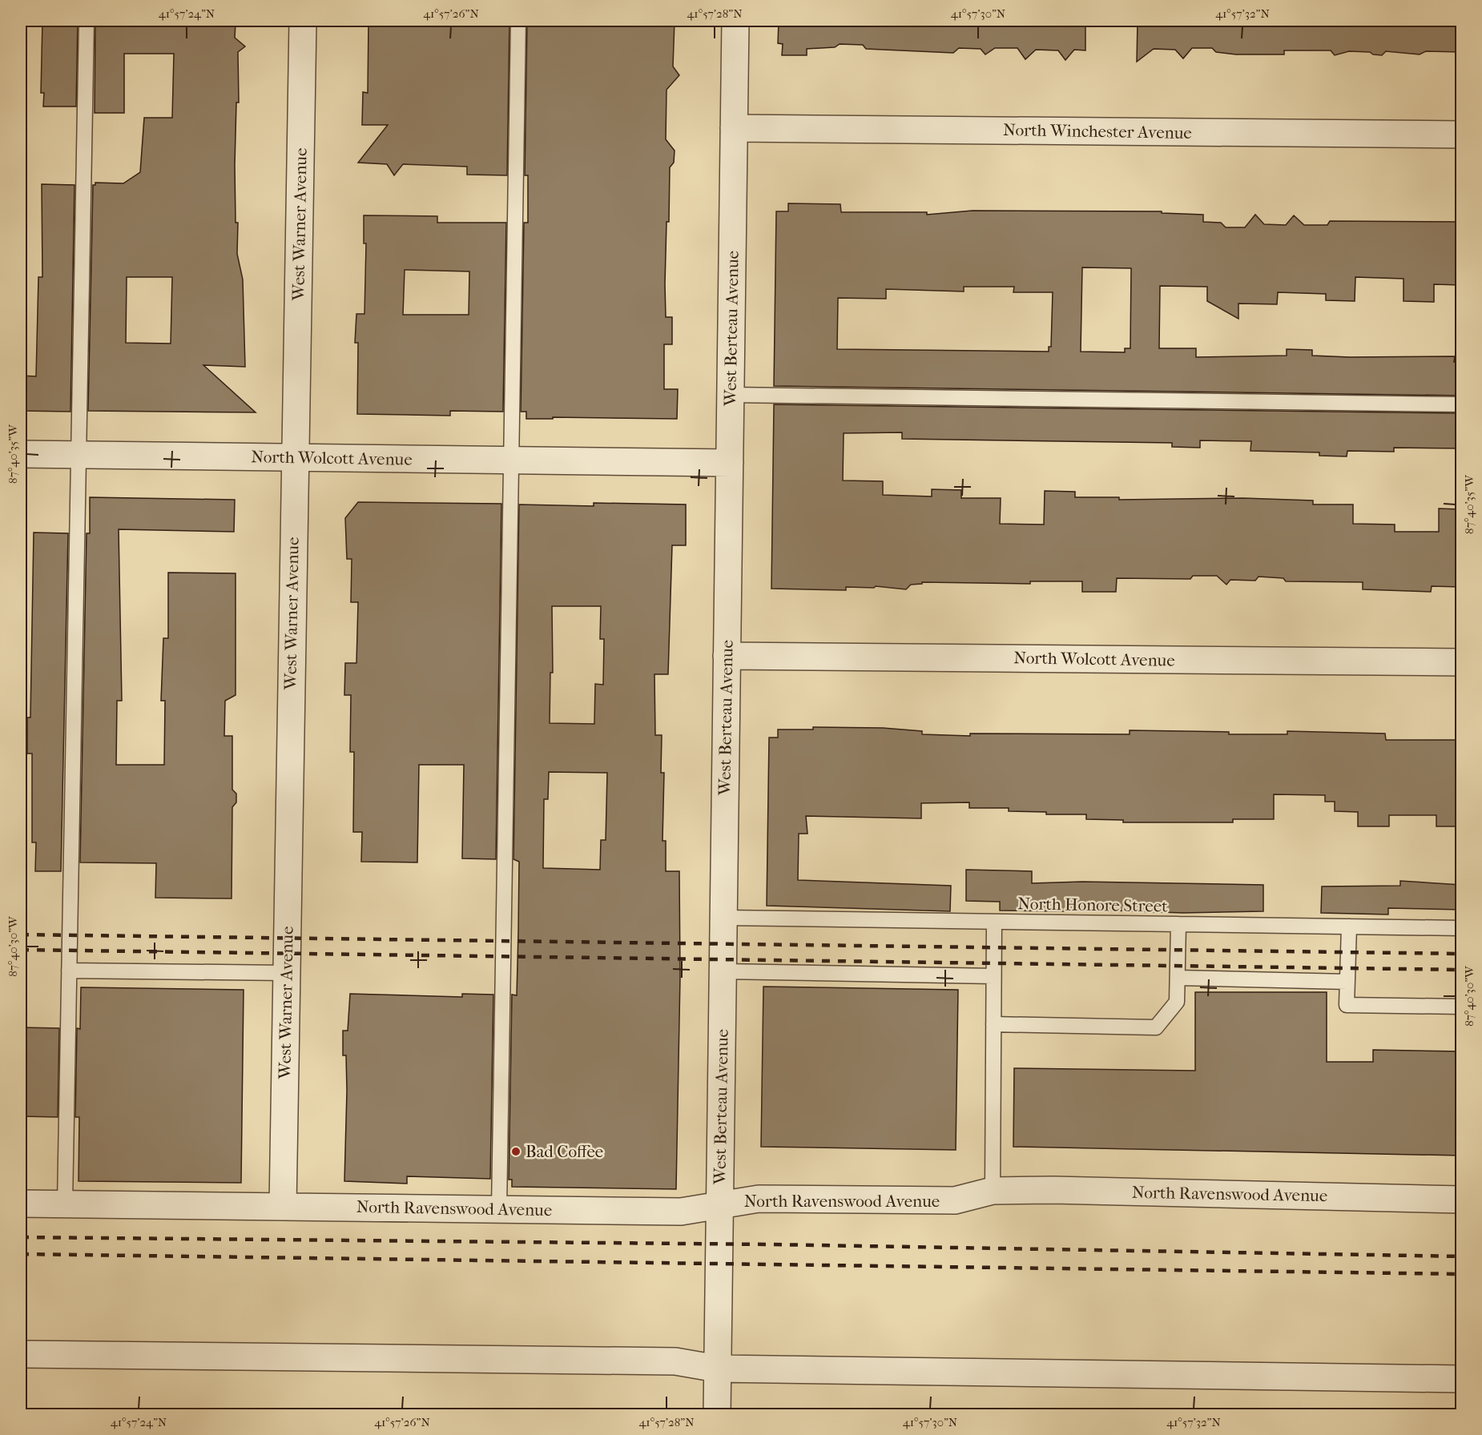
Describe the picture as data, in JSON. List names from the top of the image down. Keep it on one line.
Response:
{"streets":{"street":["North Winchester Avenue","West Warner Avenue","West Berteau Avenue","North Wolcott Avenue","North Ravenswood Avenue"],"lane":["North Honore Street"]},"crossings":[["North Winchester Avenue","West Berteau Avenue"],["West Warner Avenue","North Wolcott Avenue"],["West Warner Avenue","North Ravenswood Avenue"],["West Berteau Avenue","North Wolcott Avenue"],["West Berteau Avenue","North Honore Street"],["West Berteau Avenue","North Ravenswood Avenue"]],"places":["Bad Coffee"],"coordinates":["41°57'24\"N","41°57'26\"N","41°57'28\"N","41°57'30\"N","41°57'32\"N","87°40'35\"W","87°40'30\"W"]}
